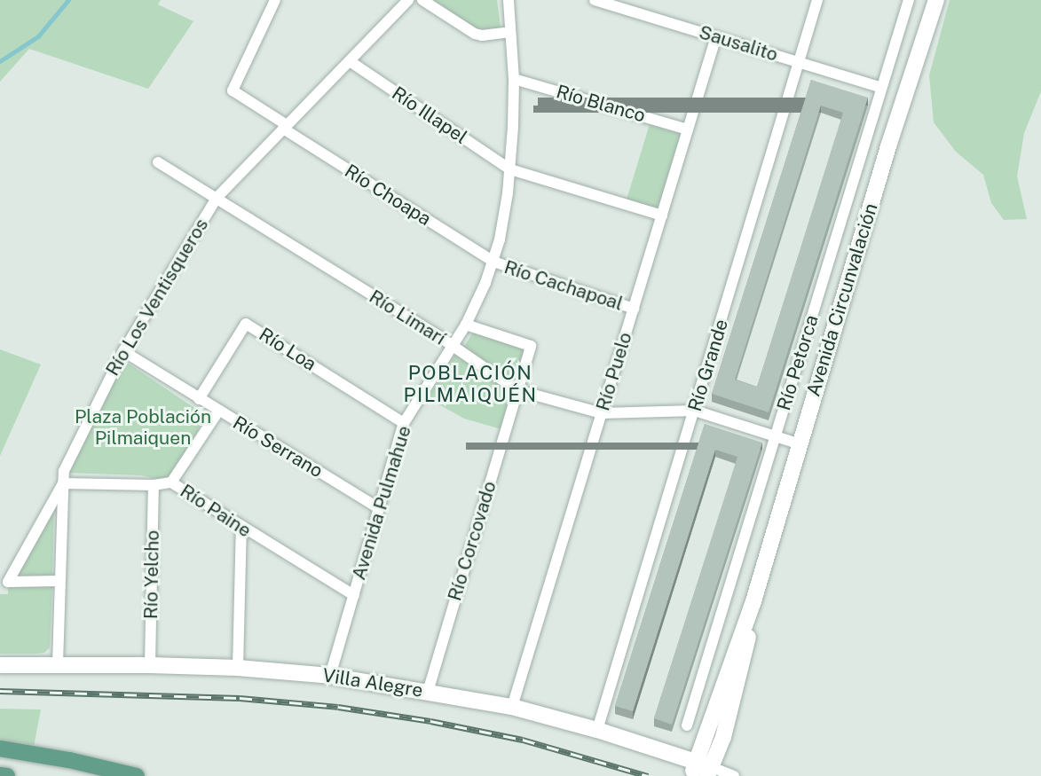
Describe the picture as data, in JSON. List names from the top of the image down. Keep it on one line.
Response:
{"streets":{"main road":["Avenida Circunvalación","Villa Alegre"],"street":["Sausalito","Río Blanco","Río Illapel","Río Choapa","Río Cachapoal","Río Los Ventisqueros","Río Limarí","Río Loa","Río Petorca","Río Grande","Río Puelo","Río Serrano","Avenida Pulmahue","Río Paine","Río Corcovado","Río Yelcho"]},"crossings":[["Sausalito","Río Petorca"],["Sausalito","Río Grande"],["Sausalito","Río Puelo"],["Río Blanco","Río Puelo"],["Río Blanco","Avenida Pulmahue"],["Río Illapel","Río Los Ventisqueros"],["Río Illapel","Río Puelo"],["Río Illapel","Avenida Pulmahue"],["Río Choapa","Río Cachapoal"],["Río Choapa","Río Los Ventisqueros"],["Río Choapa","Avenida Pulmahue"],["Río Cachapoal","Río Puelo"],["Río Cachapoal","Avenida Pulmahue"],["Río Los Ventisqueros","Río Limarí"],["Río Los Ventisqueros","Río Serrano"],["Río Los Ventisqueros","Río Paine"],["Río Los Ventisqueros","Villa Alegre"],["Avenida Circunvalación","Río Limarí"],["Avenida Circunvalación","Villa Alegre"],["Río Limarí","Río Petorca"],["Río Limarí","Río Grande"],["Río Limarí","Río Puelo"],["Río Limarí","Avenida Pulmahue"],["Río Limarí","Río Corcovado"],["Río Loa","Río Serrano"],["Río Loa","Avenida Pulmahue"],["Río Grande","Villa Alegre"],["Río Puelo","Villa Alegre"],["Río Serrano","Avenida Pulmahue"],["Avenida Pulmahue","Río Paine"],["Avenida Pulmahue","Río Corcovado"],["Avenida Pulmahue","Villa Alegre"],["Río Paine","Río Yelcho"],["Río Corcovado","Villa Alegre"],["Río Yelcho","Villa Alegre"]],"districts":["POBLACIÓN PILMAIQUÉN"],"parks":["Plaza Población Pilmaiquen"]}
